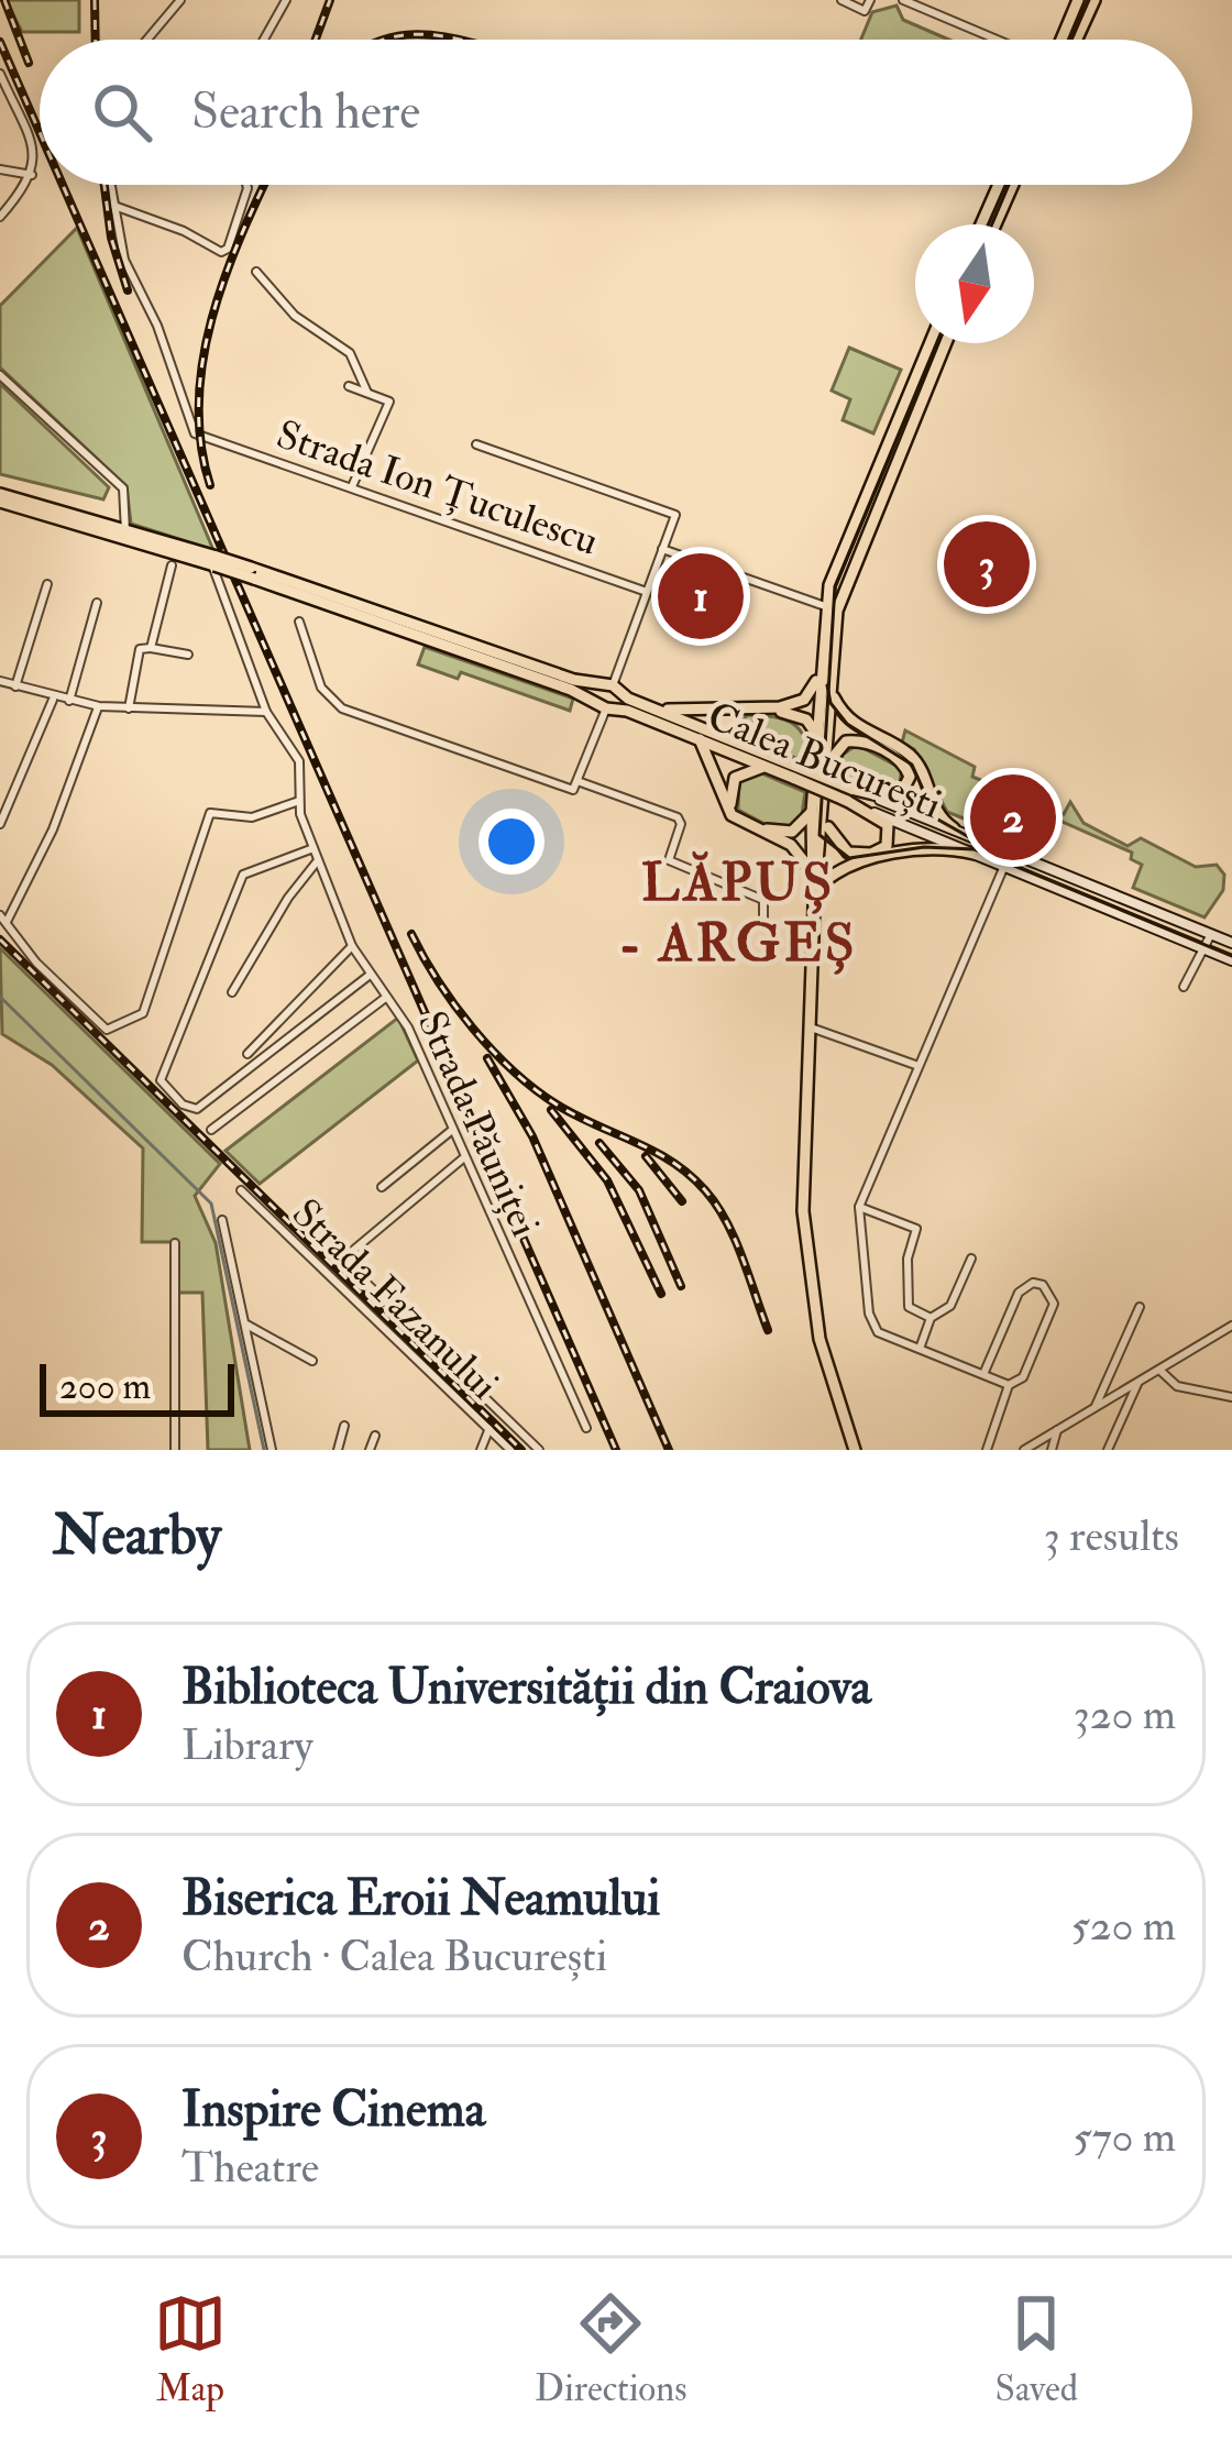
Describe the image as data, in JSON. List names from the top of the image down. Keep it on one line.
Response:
{"streets":{"main road":["Calea București"],"street":["Strada Ion Țuculescu","Strada Păuniței","Strada Fazanului"]},"crossings":[["Calea București","Strada Păuniței"]],"districts":["LĂPUȘ - ARGEȘ"],"scale_bar":"200 m","north":"bottom","page":{"search":"Search here","pins":["3","1","2"],"scale":"200 m","heading":["Nearby","3 results"],"list":[{"mark":"1","name":"Biblioteca Universității din Craiova","note":"Library","value":"320 m"},{"mark":"2","name":"Biserica Eroii Neamului","note":"Church · Calea București","value":"520 m"},{"mark":"3","name":"Inspire Cinema","note":"Theatre","value":"570 m"}],"nav":["Map","Directions","Saved"]}}
